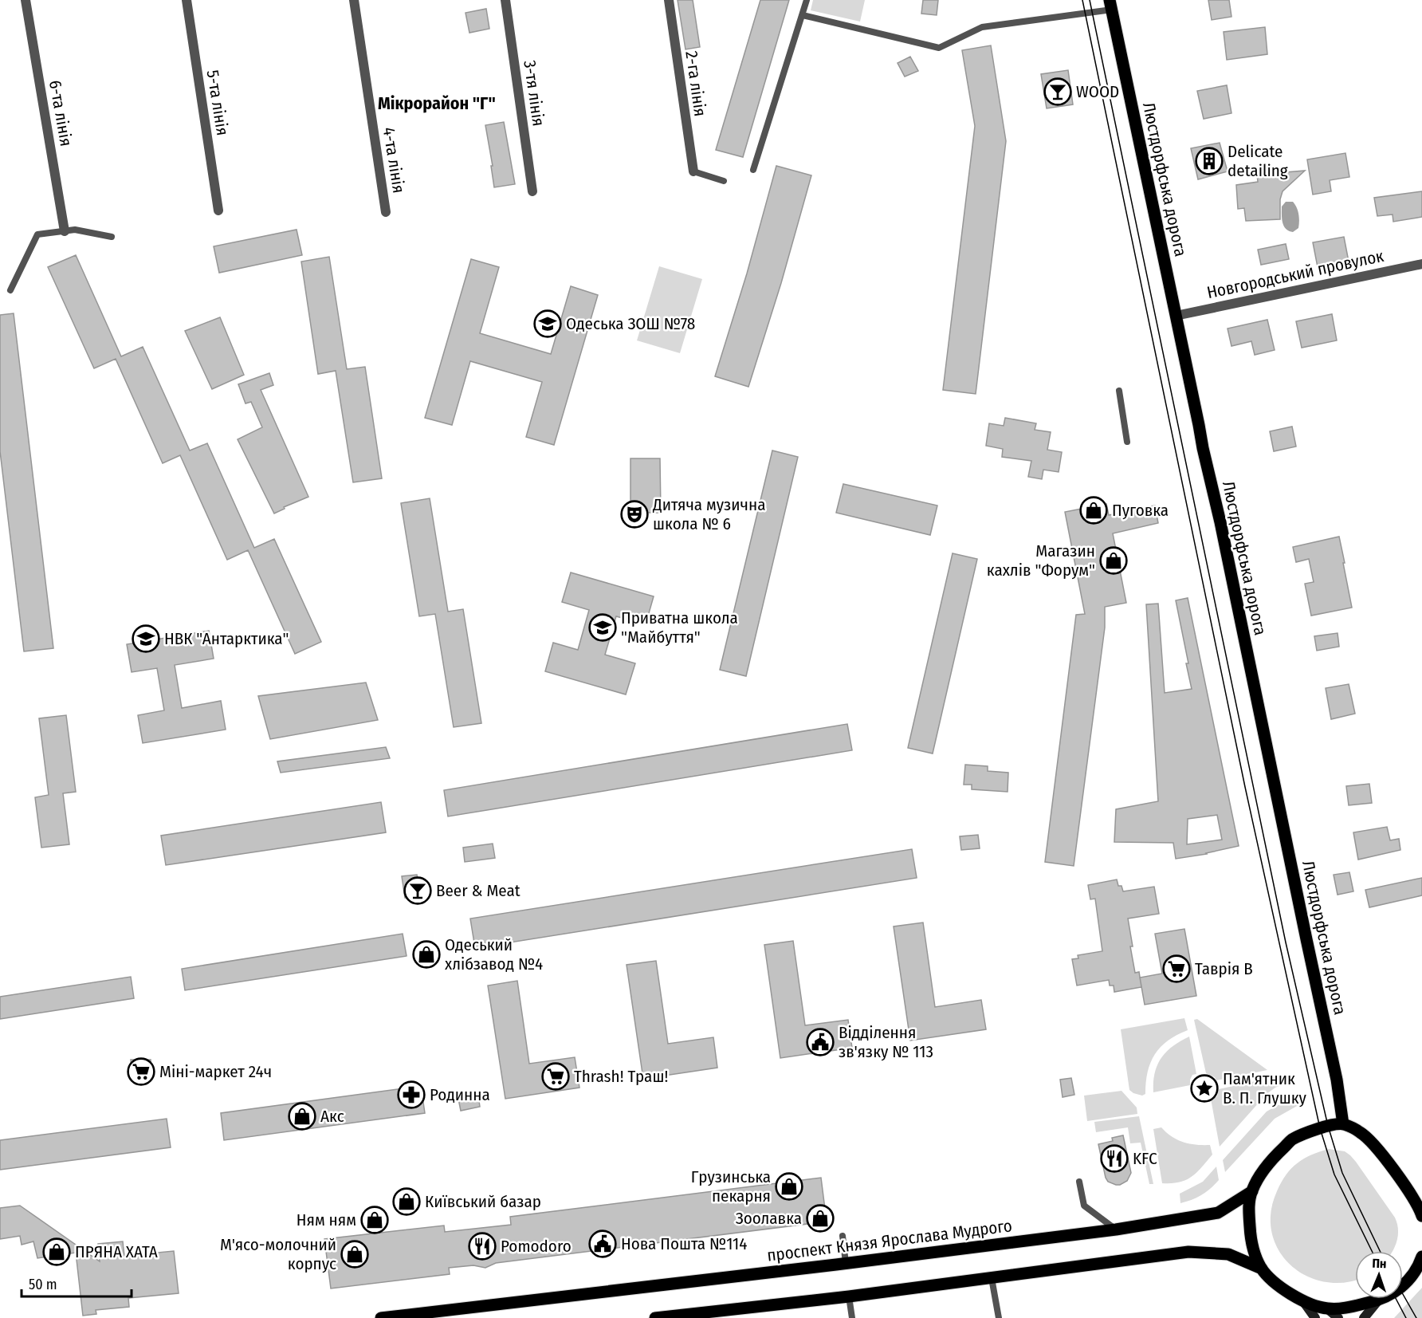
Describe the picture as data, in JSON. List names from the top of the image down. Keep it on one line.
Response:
{"streets":{"main road":["Люстдорфська дорога","проспект Князя Ярослава Мудрого"],"street":["2-га лінія","3-тя лінія","5-та лінія","6-та лінія","4-та лінія","Новгородський провулок"]},"crossings":[["Люстдорфська дорога","Новгородський провулок"]],"districts":["Мікрорайон \"Г\""],"places":{"bar":["WOOD","Beer & Meat"],"building":["Delicate detailing"],"school or university":["Одеська ЗОШ №78","Приватна школа \"Майбуття\"","НВК \"Антарктика\""],"shop":["Пуговка","Магазин кахлів \"Форум\"","Одеський хлібзавод №4","Акс","Грузинська пекарня","Київський базар","Зоолавка","Ням ням","ПРЯНА ХАТА","М'ясо-молочний корпус"],"theatre":["Дитяча музична школа № 6"],"supermarket":["Таврія В","Міні-маркет 24ч","Thrash! Траш!"],"public building":["Відділення зв'язку № 113","Нова Пошта №114"],"place":["Пам'ятник В. П. Глушку"],"pharmacy":["Родинна"],"restaurant":["KFC","Pomodoro"]},"scale_bar":"50 m","north":"top"}
